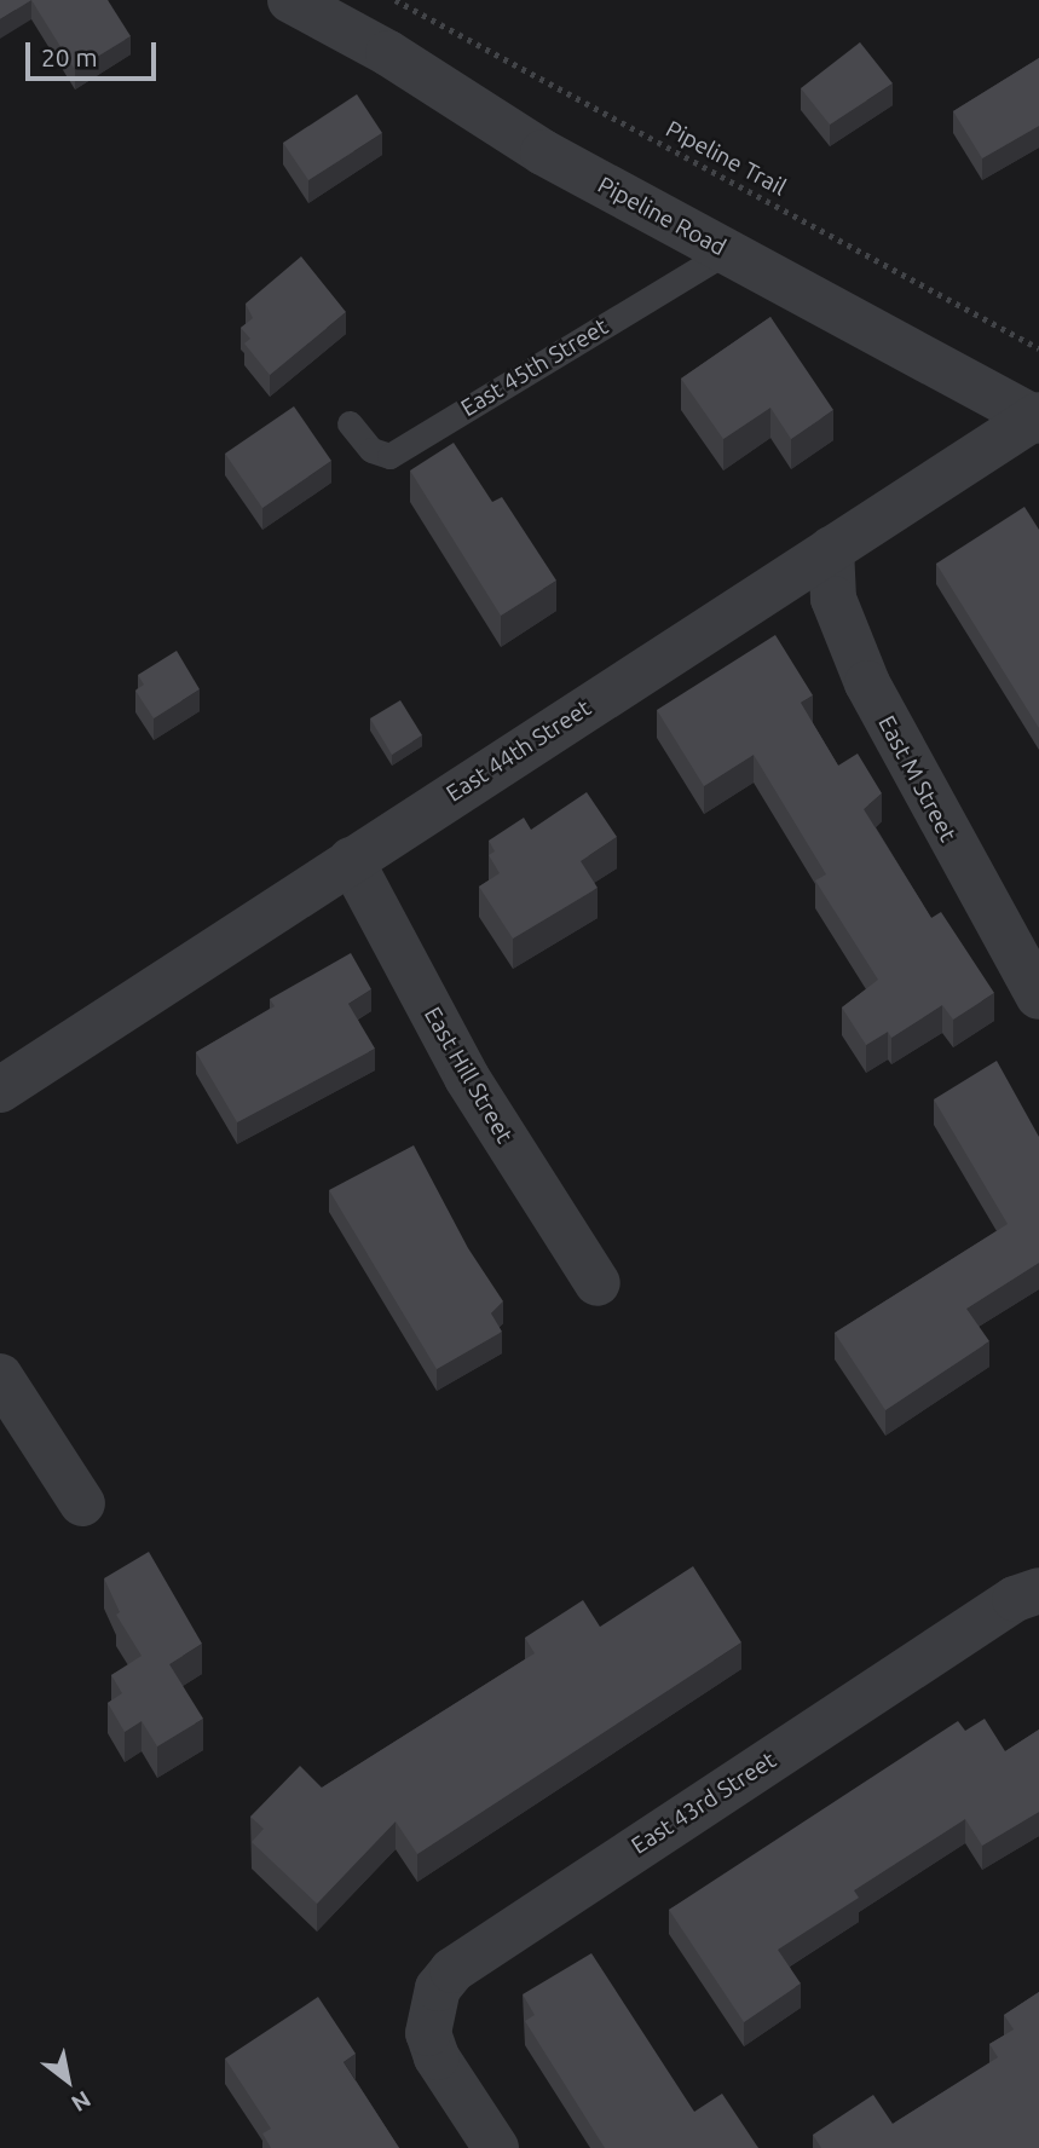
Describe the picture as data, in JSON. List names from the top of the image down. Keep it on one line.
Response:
{"streets":{"street":["Pipeline Road","East 44th Street","East M Street","East Hill Street","East 43rd Street"],"lane":["East 45th Street"],"path":["Pipeline Trail"]},"crossings":[["Pipeline Road","East 45th Street"],["Pipeline Road","East 44th Street"],["East 44th Street","East M Street"],["East 44th Street","East Hill Street"]],"scale_bar":"20 m","north":"bottom right"}
